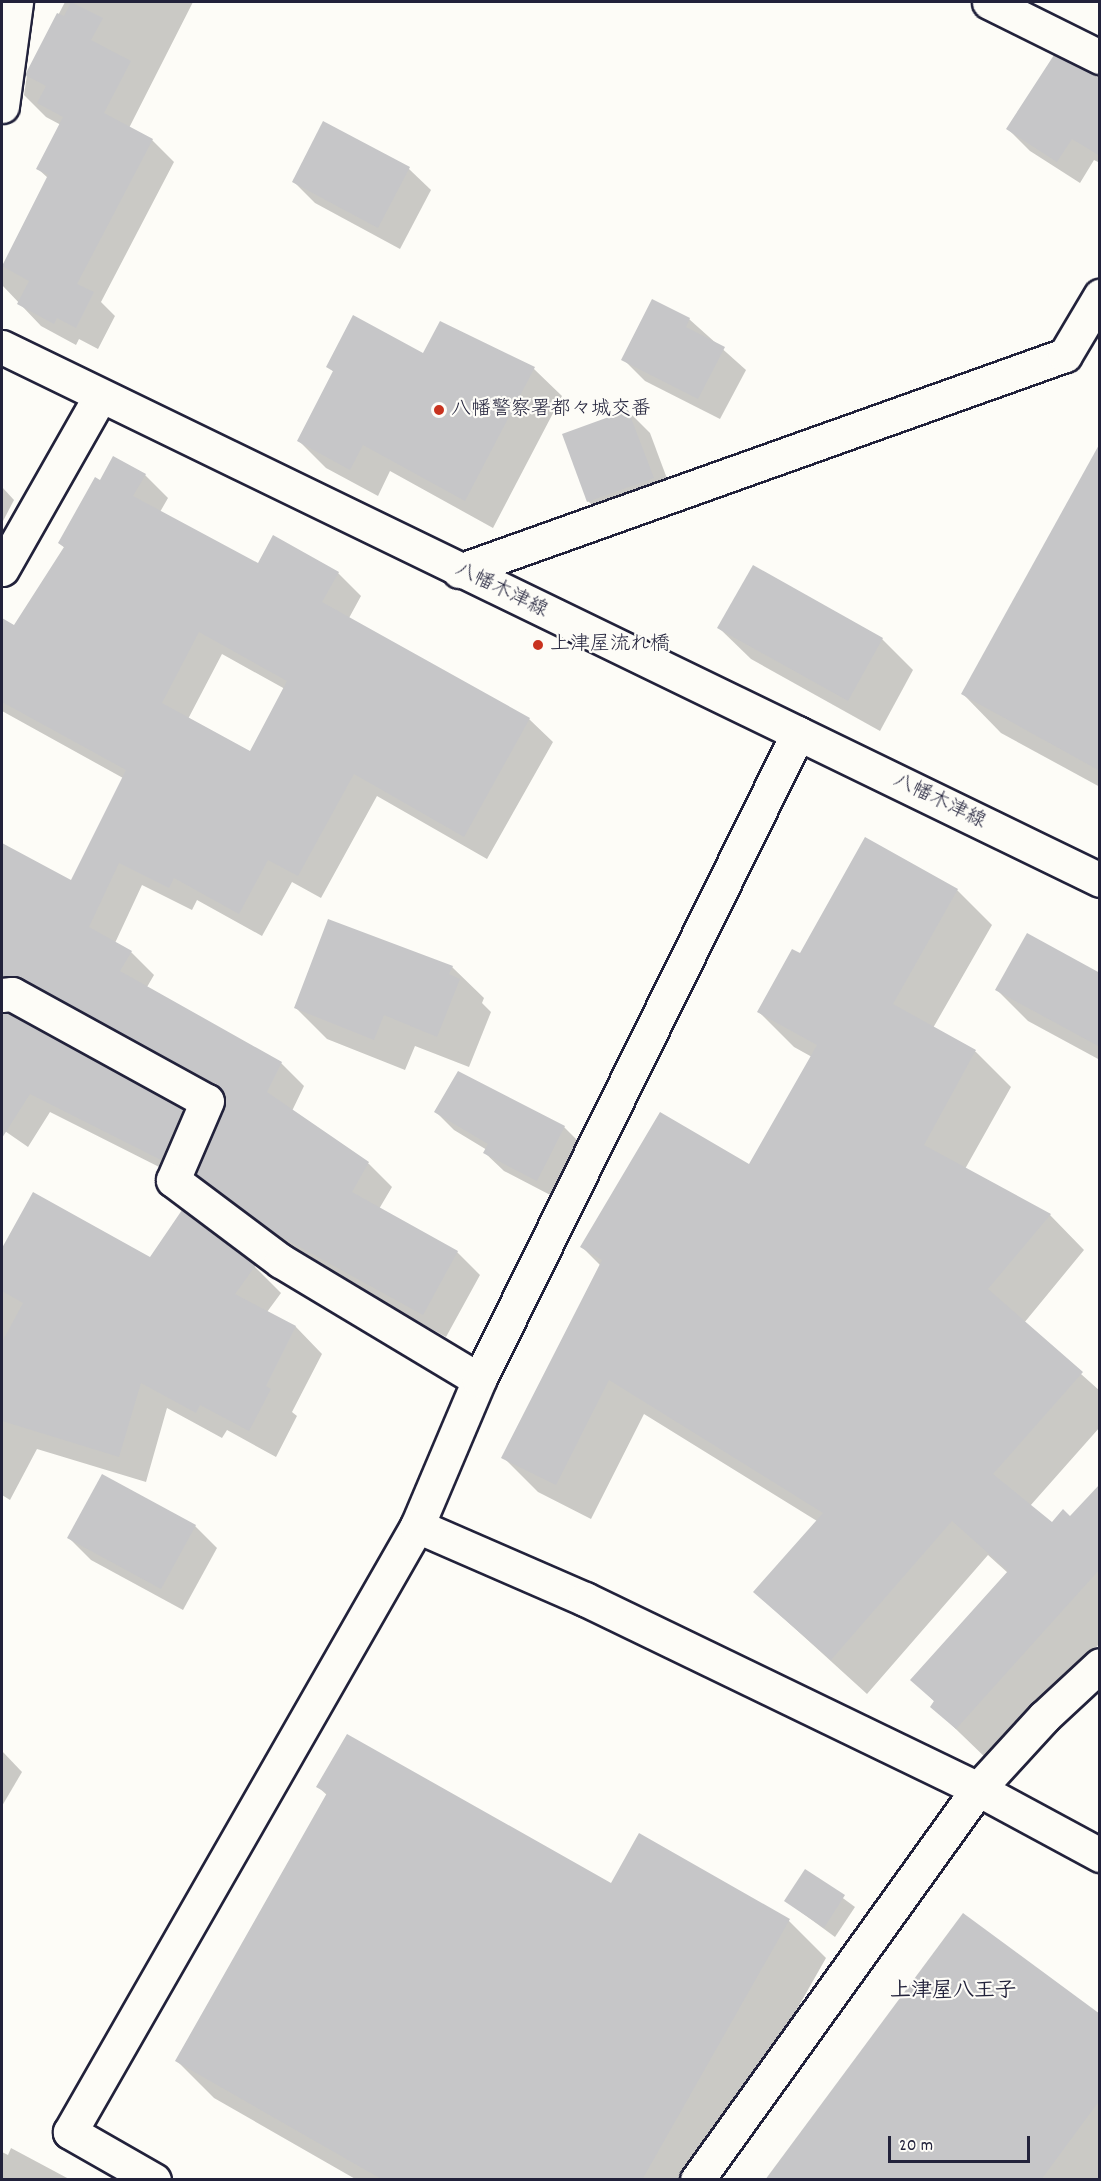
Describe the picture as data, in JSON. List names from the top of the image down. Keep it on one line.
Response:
{"streets":{"street":["八幡木津線"]},"districts":["上津屋八王子"],"places":["八幡警察署都々城交番","上津屋流れ橋"],"scale_bar":"20 m"}
